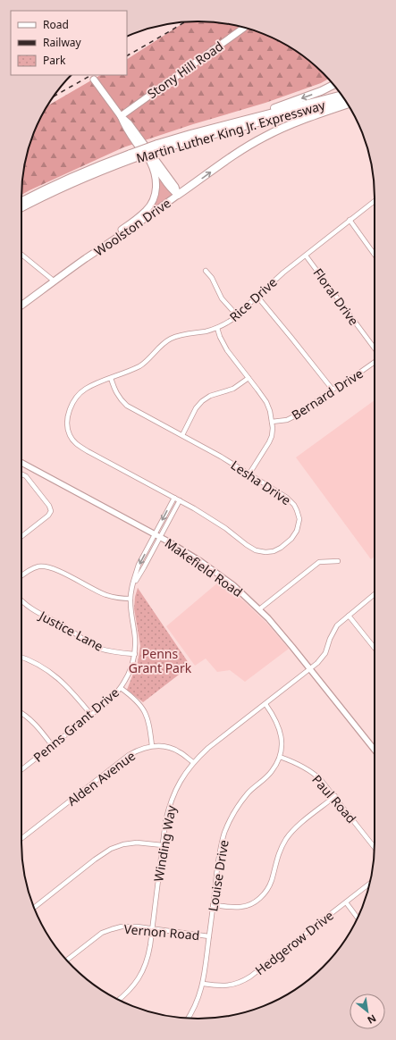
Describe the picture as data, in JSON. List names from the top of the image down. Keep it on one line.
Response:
{"streets":{"highway":["Martin Luther King Jr. Expressway"],"main road":["Stony Hill Road","Woolston Drive"],"street":["Floral Drive","Rice Drive","Bernard Drive","Lesha Drive","Makefield Road","Justice Lane","Penns Grant Drive","Alden Avenue","Paul Road","Winding Way","Louise Drive","Vernon Road","Hedgerow Drive"]},"crossings":[["Stony Hill Road","Woolston Drive"],["Floral Drive","Rice Drive"],["Rice Drive","Lesha Drive"],["Rice Drive","Penns Grant Drive"],["Lesha Drive","Penns Grant Drive"],["Makefield Road","Penns Grant Drive"],["Makefield Road","Winding Way"],["Justice Lane","Penns Grant Drive"],["Alden Avenue","Winding Way"],["Paul Road","Louise Drive"],["Winding Way","Louise Drive"],["Winding Way","Vernon Road"],["Louise Drive","Vernon Road"],["Louise Drive","Hedgerow Drive"]],"parks":["Penns Grant Park"],"legend":["Road","Railway","Park"],"north":"bottom right"}
